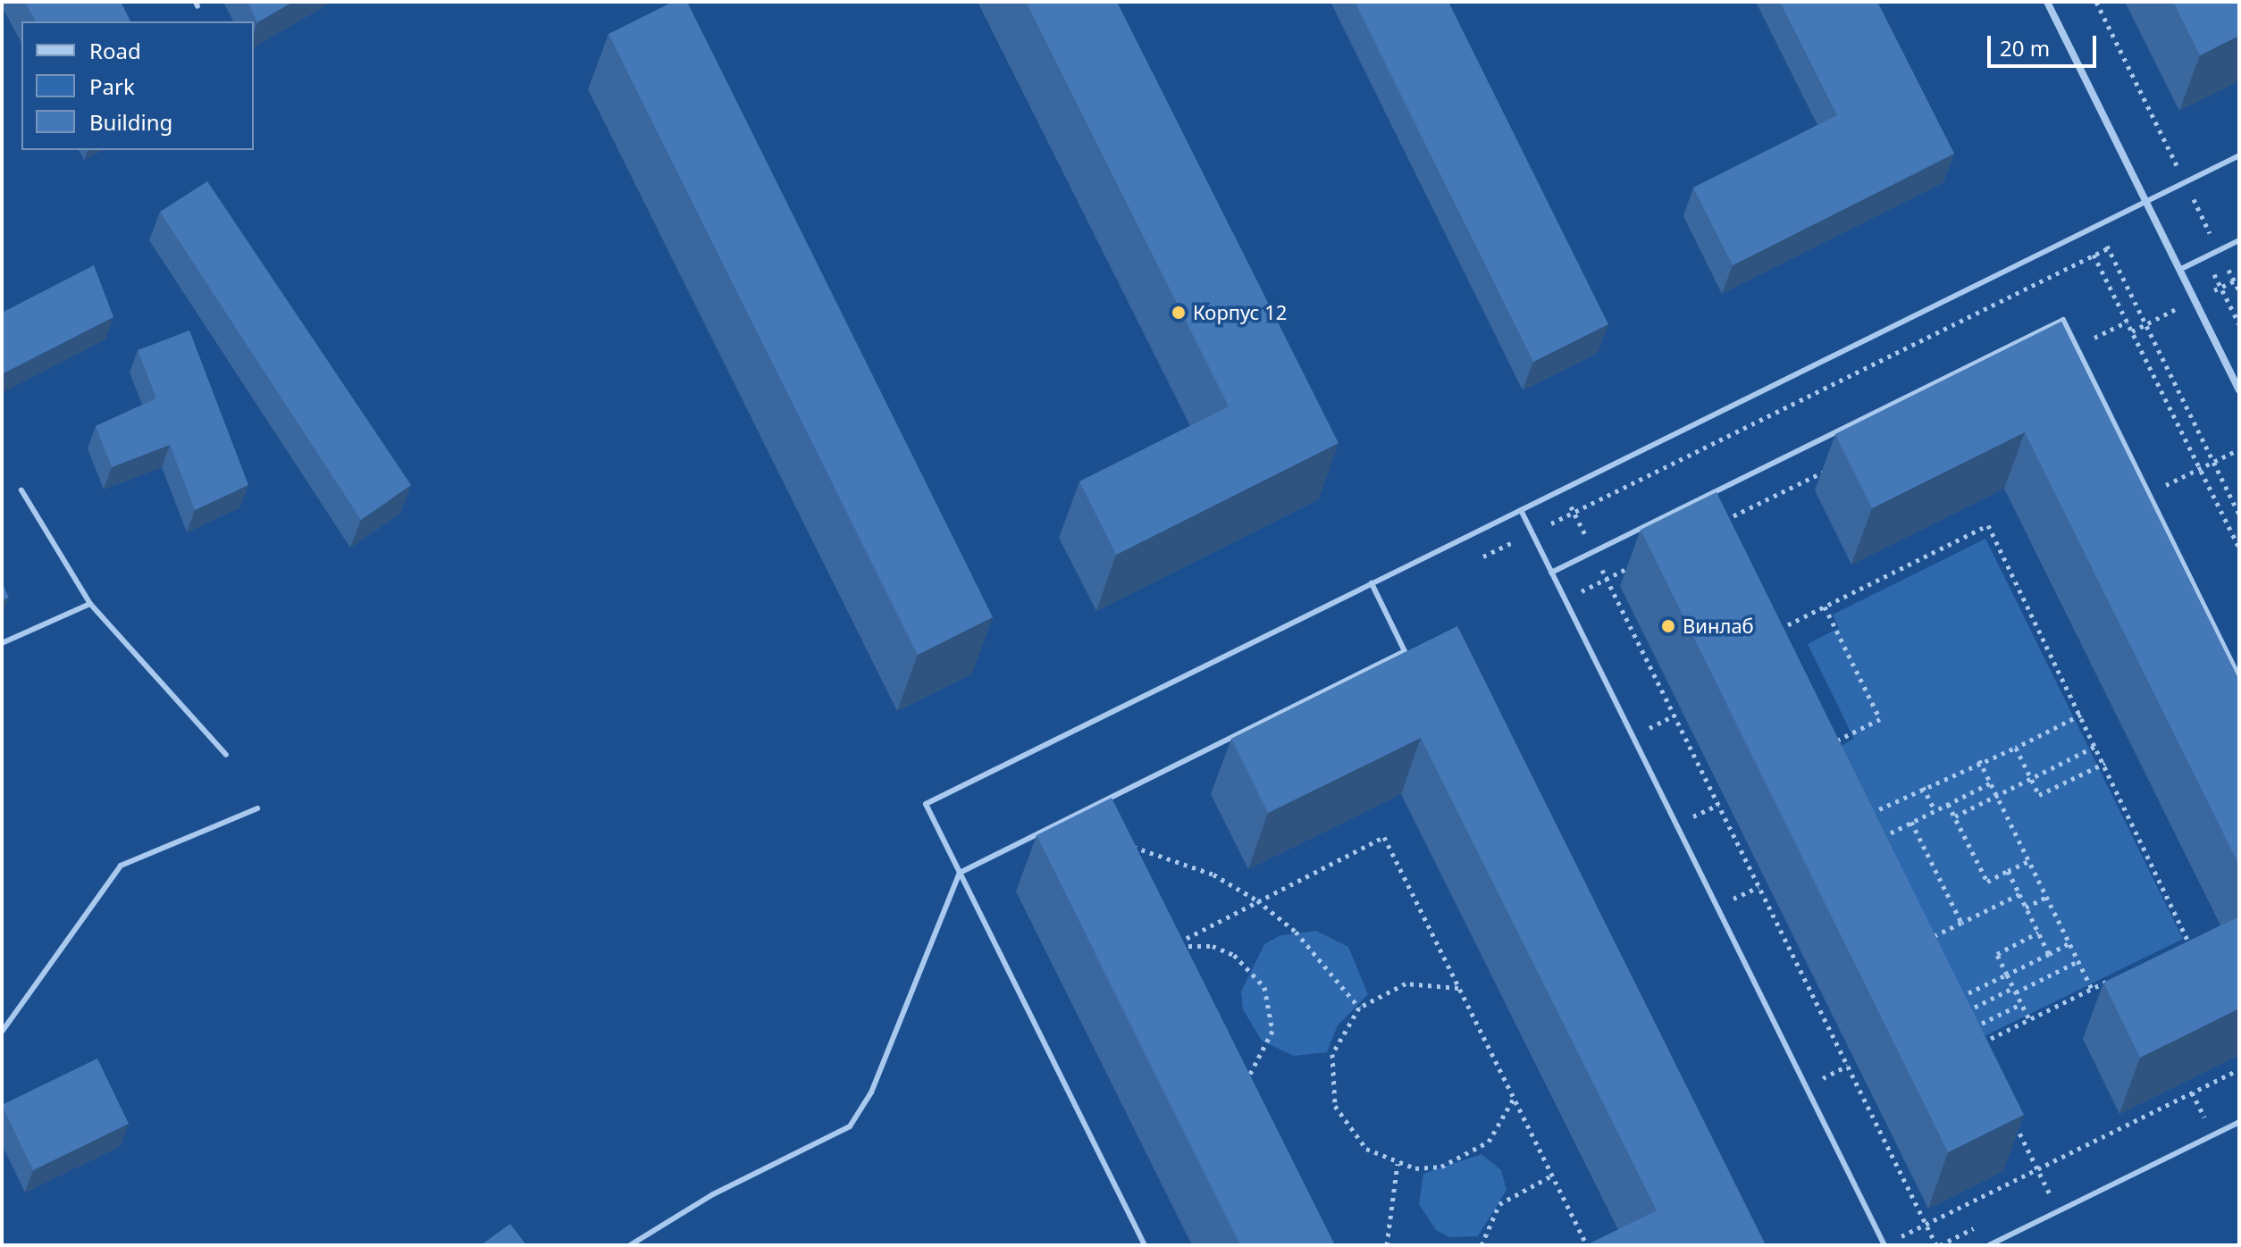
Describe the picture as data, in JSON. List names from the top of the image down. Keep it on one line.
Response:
{"places":["Корпус 12","Винлаб"],"legend":["Road","Park","Building"],"scale_bar":"20 m"}
